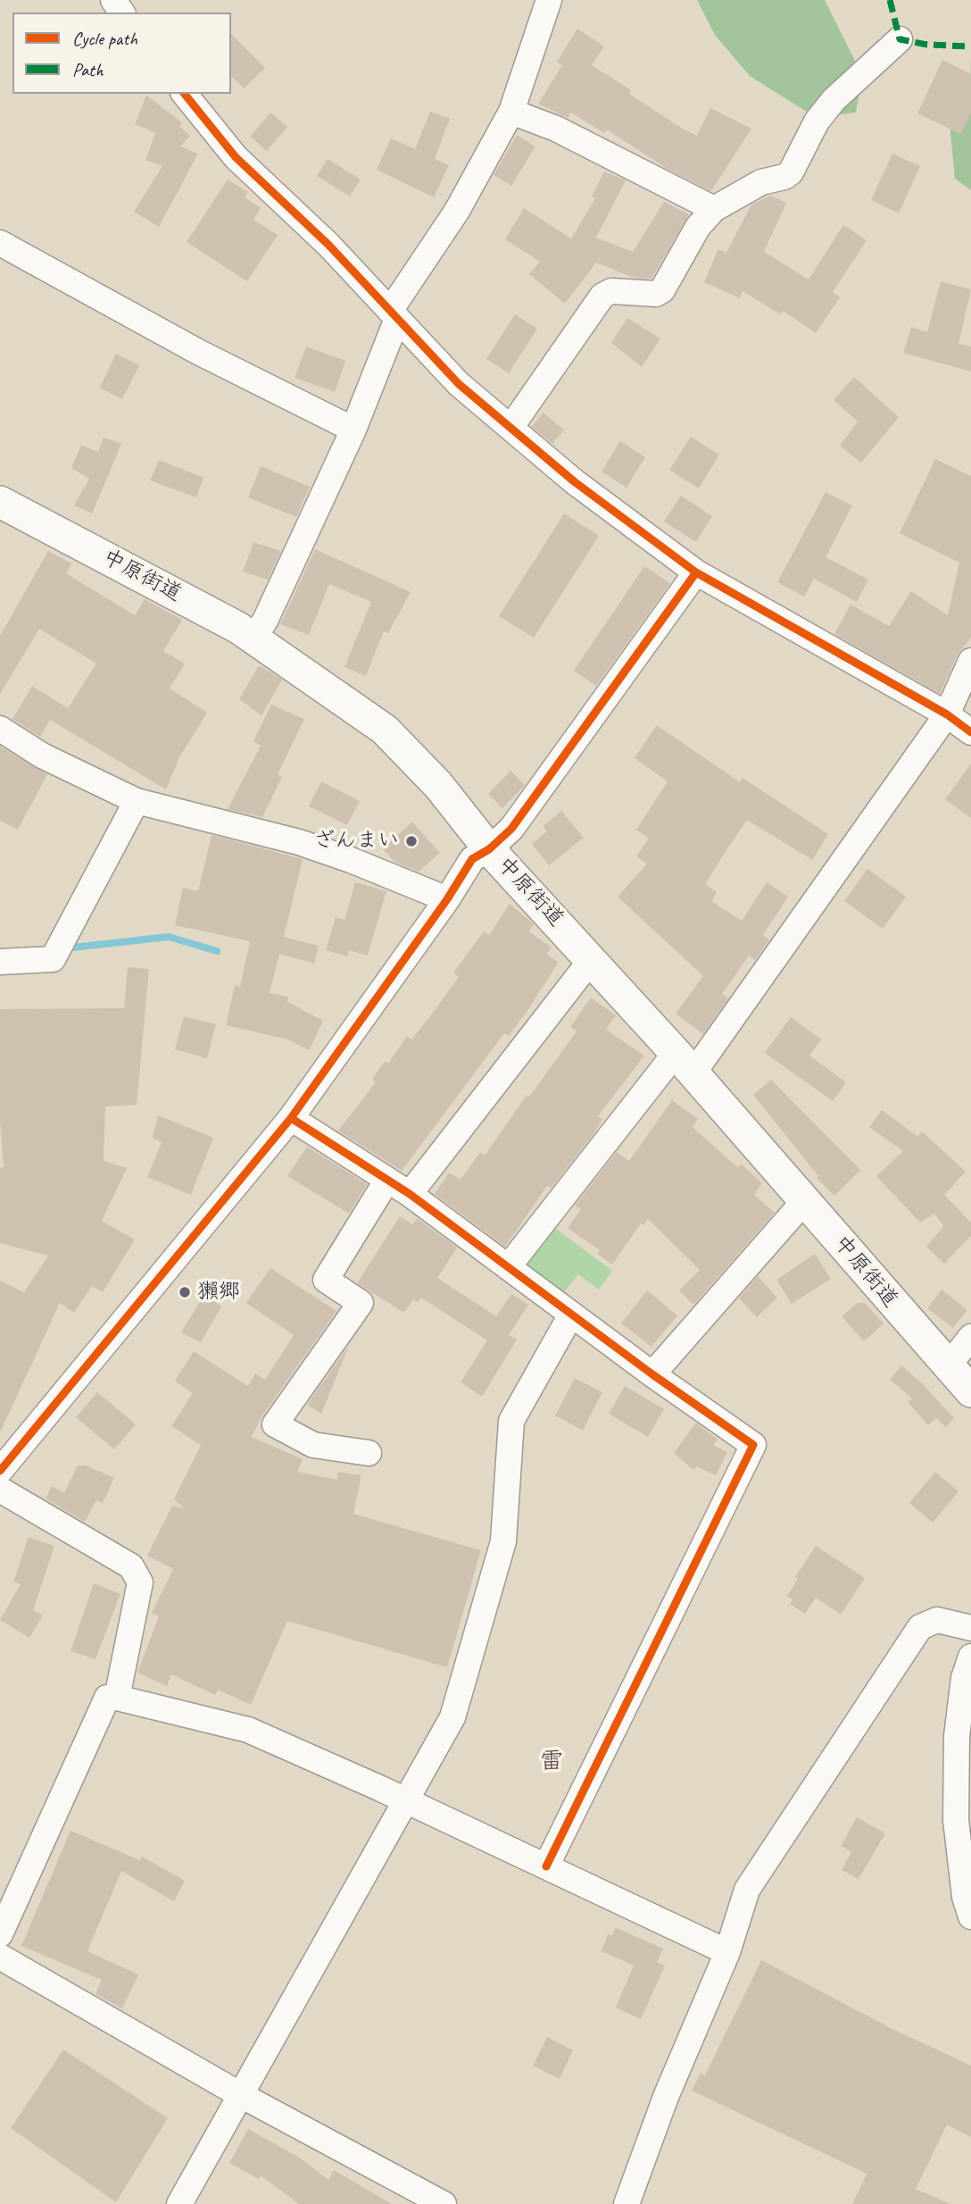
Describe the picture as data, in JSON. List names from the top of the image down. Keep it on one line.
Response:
{"streets":{"main road":["中原街道"]},"districts":["雷"],"places":["ざんまい","獺郷"],"legend":["Cycle path","Path"]}
